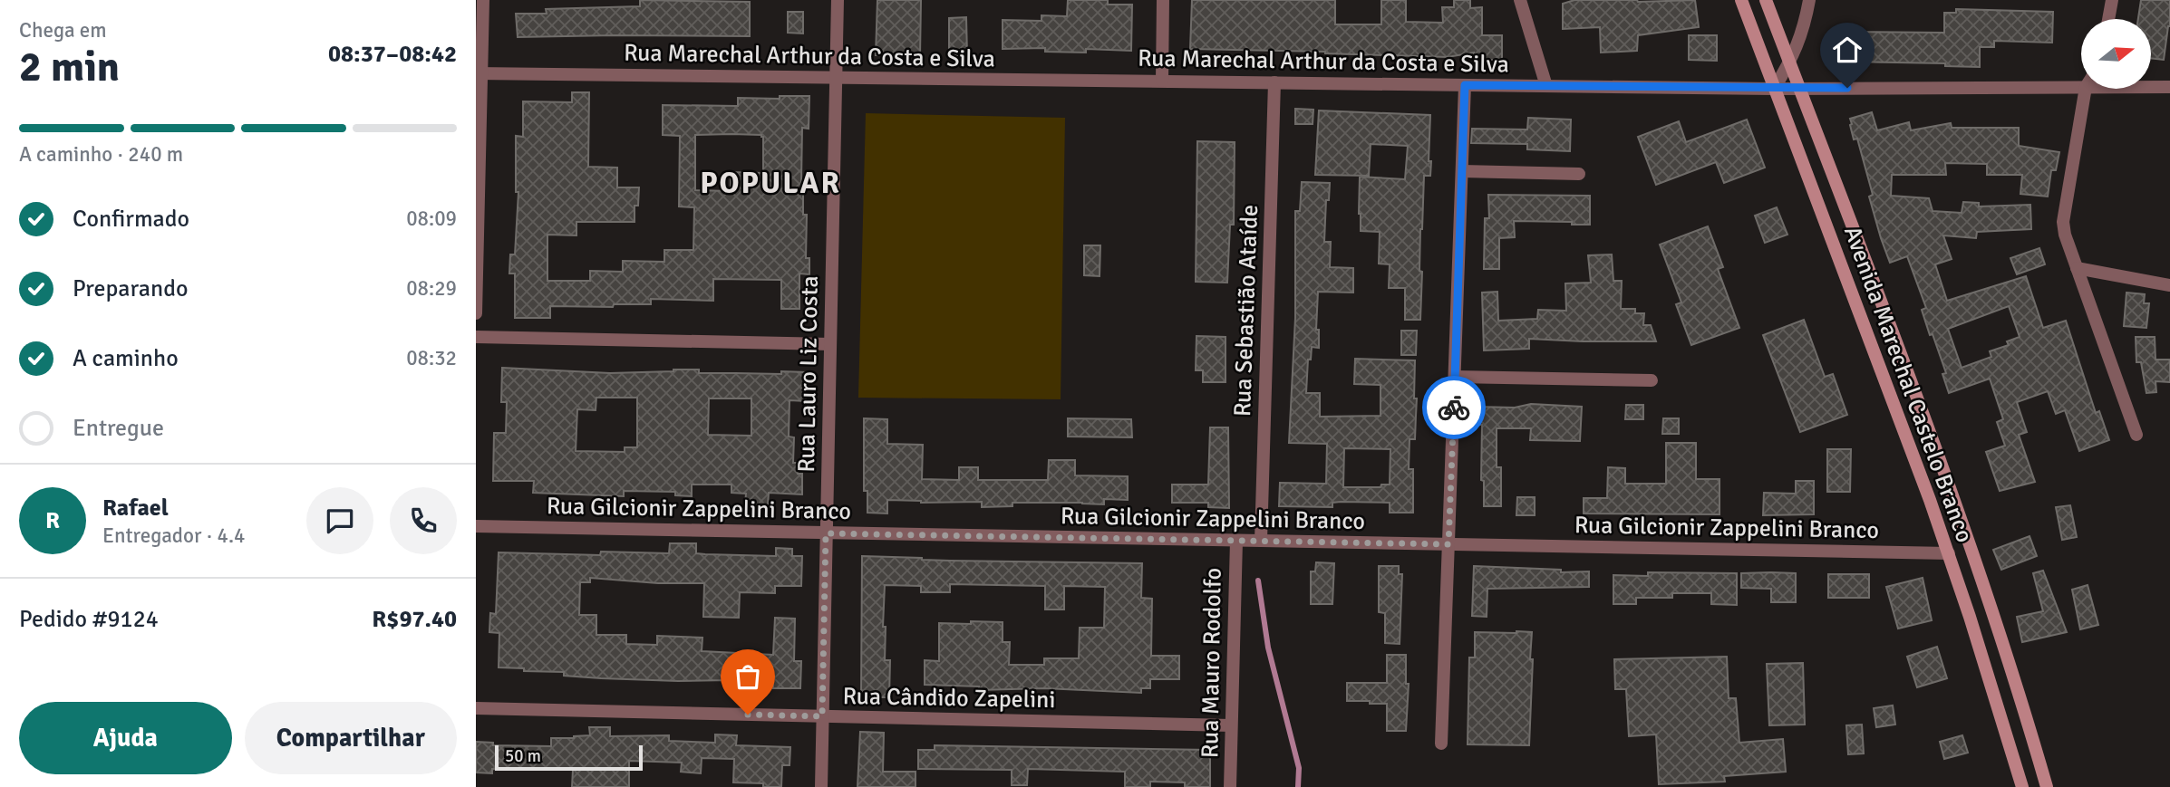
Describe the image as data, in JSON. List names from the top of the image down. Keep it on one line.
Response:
{"streets":{"street":["Rua Marechal Arthur da Costa e Silva","Rua Sebastião Ataíde","Rua Lauro Liz Costa","Avenida Marechal Castelo Branco","Rua Gilcionir Zappelini Branco","Rua Mauro Rodolfo","Rua Cândido Zapelini"]},"crossings":[["Rua Marechal Arthur da Costa e Silva","Rua Sebastião Ataíde"],["Rua Marechal Arthur da Costa e Silva","Rua Lauro Liz Costa"],["Rua Marechal Arthur da Costa e Silva","Avenida Marechal Castelo Branco"],["Rua Sebastião Ataíde","Rua Gilcionir Zappelini Branco"],["Rua Lauro Liz Costa","Rua Gilcionir Zappelini Branco"],["Rua Lauro Liz Costa","Rua Cândido Zapelini"],["Avenida Marechal Castelo Branco","Rua Gilcionir Zappelini Branco"],["Rua Gilcionir Zappelini Branco","Rua Mauro Rodolfo"],["Rua Mauro Rodolfo","Rua Cândido Zapelini"]],"districts":["POPULAR"],"scale_bar":"50 m","north":"right","page":{"heading":["2 min","Chega em","08:37–08:42"],"panel":["Rafael","Entregador · 4.4","Pedido #9124","R$97.40"],"bar":"A caminho · 240 m","list":[["Confirmado","08:09"],["Preparando","08:29"],["A caminho","08:32"],"Entregue"],"round":"R","buttons":["Ajuda","Compartilhar"],"scale":"50 m"}}
